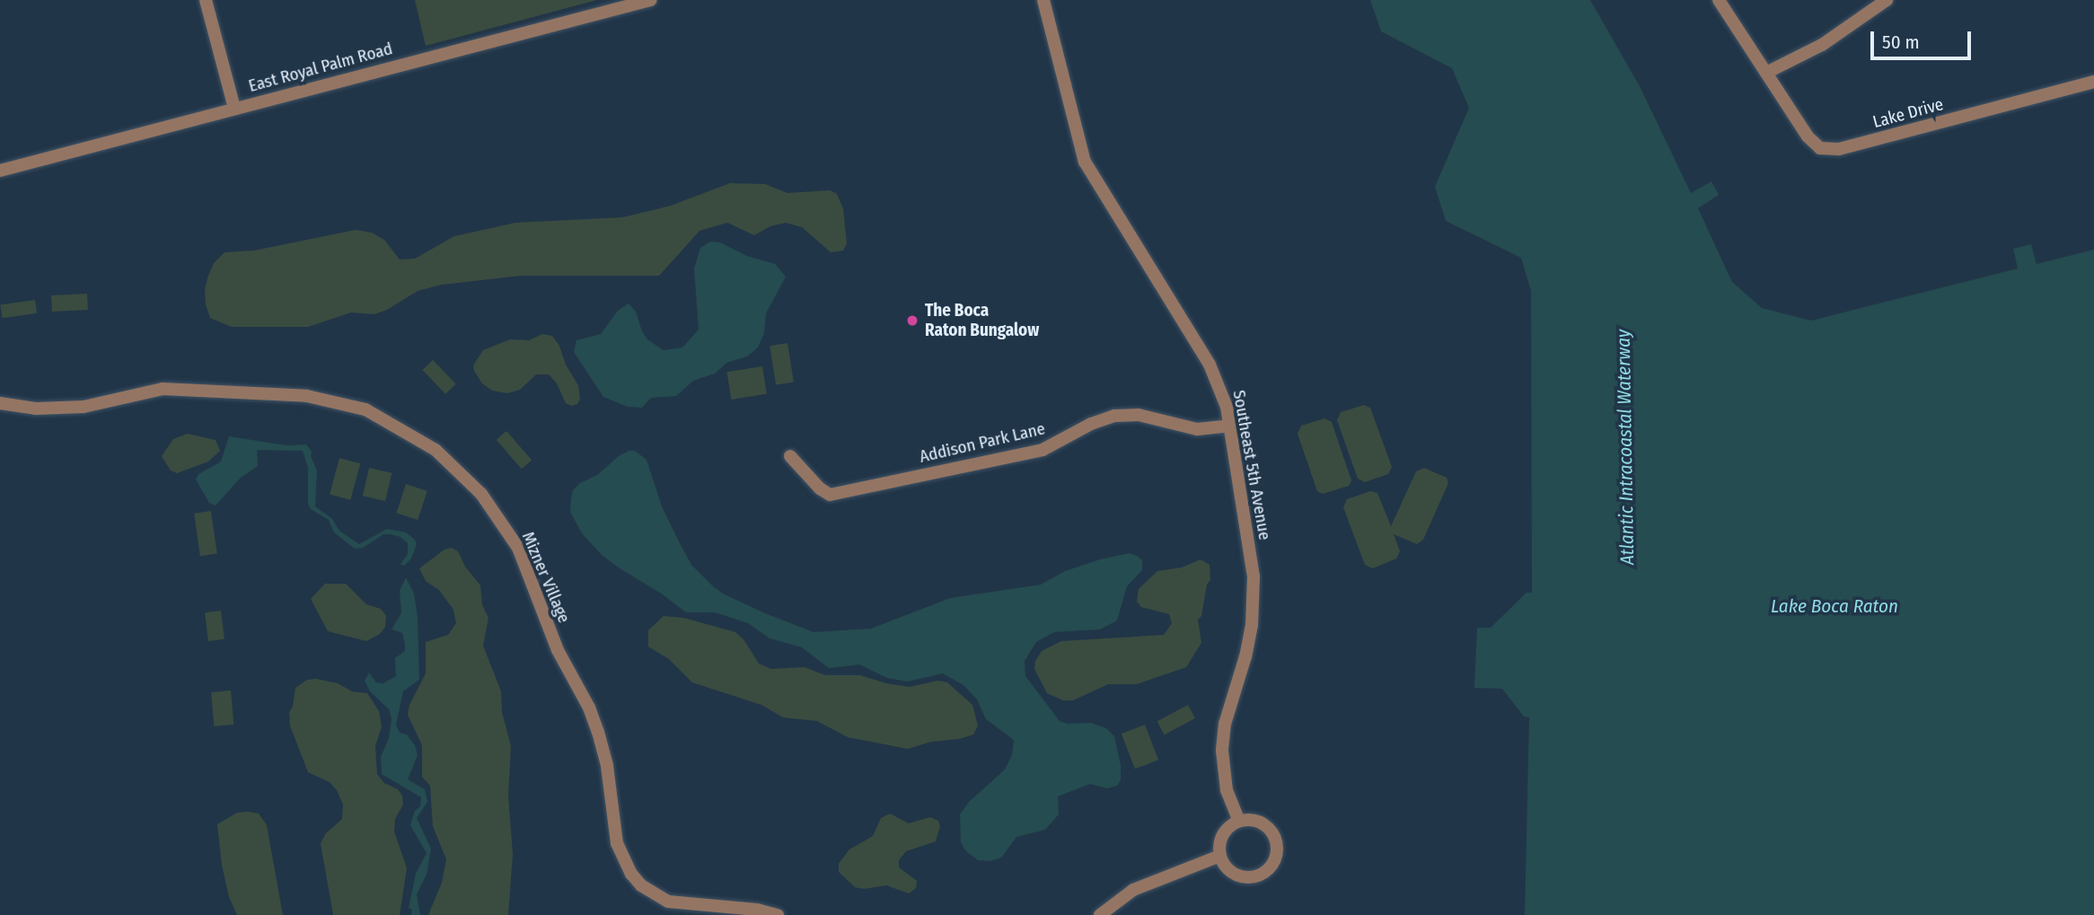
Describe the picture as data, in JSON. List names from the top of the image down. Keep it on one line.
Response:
{"streets":{"street":["East Royal Palm Road","Lake Drive","Addison Park Lane","Southeast 5th Avenue","Mizner Village"]},"crossings":[["Addison Park Lane","Southeast 5th Avenue"]],"water":["Atlantic Intracoastal Waterway","Lake Boca Raton"],"places":["The Boca Raton Bungalow"],"scale_bar":"50 m"}
